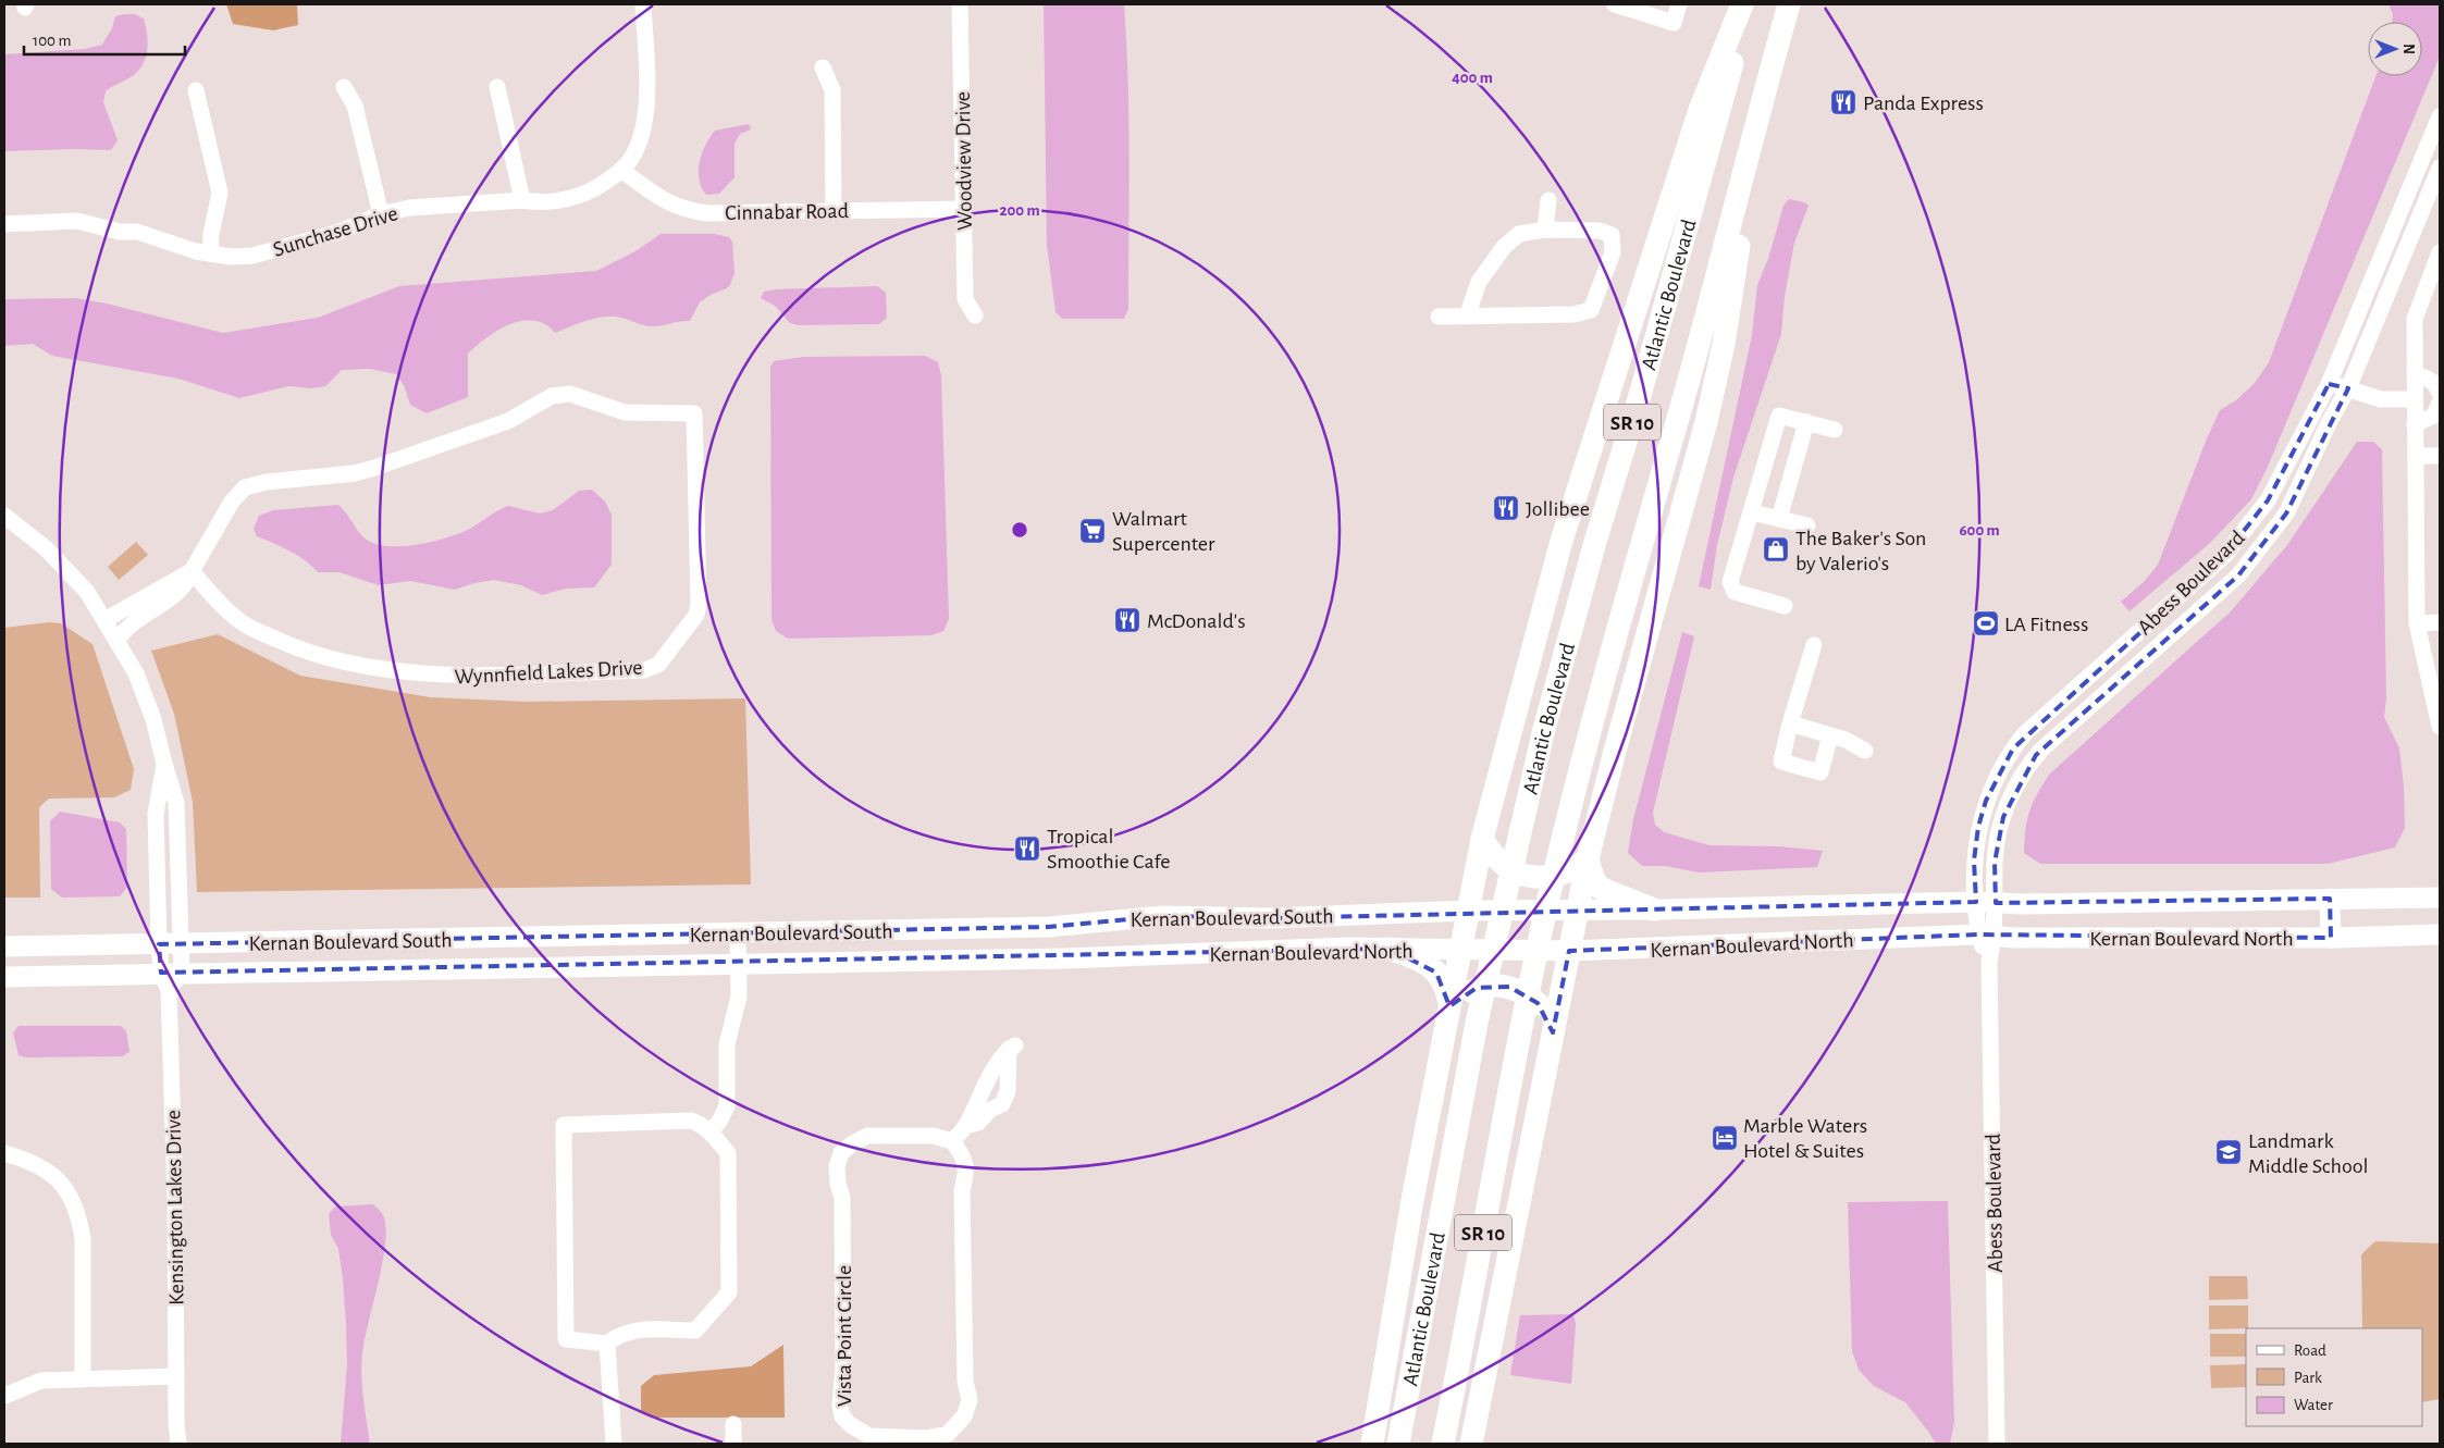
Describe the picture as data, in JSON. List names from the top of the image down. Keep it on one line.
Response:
{"streets":{"highway":["Atlantic Boulevard","SR 10"],"main road":["Kernan Boulevard South","Kernan Boulevard North"],"street":["Woodview Drive","Cinnabar Road","Sunchase Drive","Abess Boulevard","Wynnfield Lakes Drive","Kensington Lakes Drive","Vista Point Circle"]},"crossings":[["Woodview Drive","Cinnabar Road"],["Cinnabar Road","Sunchase Drive"],["Abess Boulevard","Kernan Boulevard North"],["Kernan Boulevard South","Kernan Boulevard North"],["Kernan Boulevard South","Kensington Lakes Drive"]],"places":{"restaurant":["Panda Express","Jollibee","McDonald's","Tropical Smoothie Cafe"],"supermarket":["Walmart Supercenter"],"shop":["The Baker's Son by Valerio's"],"sports":["LA Fitness"],"hotel":["Marble Waters Hotel & Suites"],"school or university":["Landmark Middle School"]},"legend":["Road","Park","Water"],"scale_bar":"100 m","north":"right","rings":["400 m","200 m","600 m"]}
